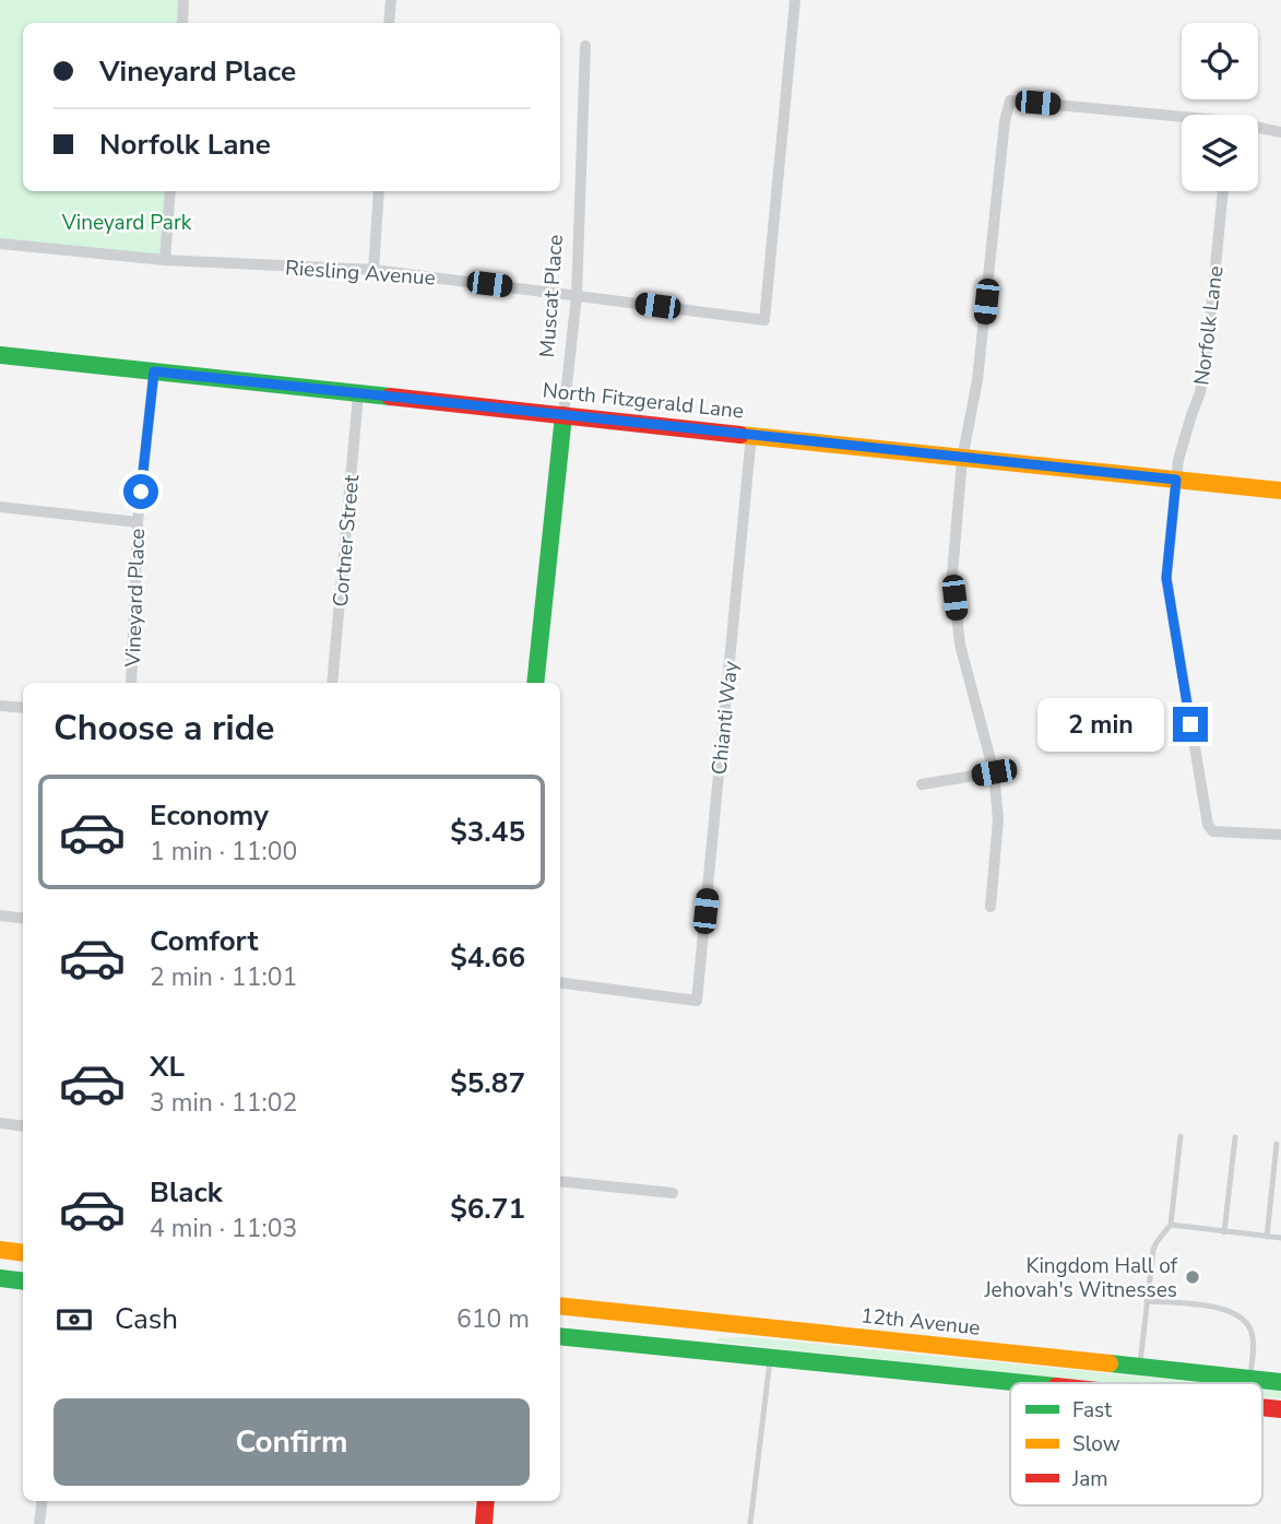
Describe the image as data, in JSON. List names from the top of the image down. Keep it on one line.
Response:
{"streets":{"street":["Riesling Avenue","Muscat Place","Norfolk Lane","North Fitzgerald Lane","Cortner Street","Vineyard Place","Chianti Way","12th Avenue"]},"crossings":[["Riesling Avenue","Muscat Place"],["Muscat Place","North Fitzgerald Lane"],["Norfolk Lane","North Fitzgerald Lane"],["North Fitzgerald Lane","Cortner Street"],["North Fitzgerald Lane","Vineyard Place"],["North Fitzgerald Lane","Chianti Way"]],"parks":["Vineyard Park"],"places":["Kingdom Hall of Jehovah's Witnesses"],"legend":["Fast","Slow","Jam"],"page":{"banner":["Vineyard Place","Norfolk Lane"],"heading":"Choose a ride","bubble":"2 min","list":[{"name":"Economy","note":"1 min · 11:00","value":"$3.45"},{"name":"Comfort","note":"2 min · 11:01","value":"$4.66"},{"name":"XL","note":"3 min · 11:02","value":"$5.87"},{"name":"Black","note":"4 min · 11:03","value":"$6.71"}],"pay":["Cash","610 m"],"buttons":"Confirm"}}
